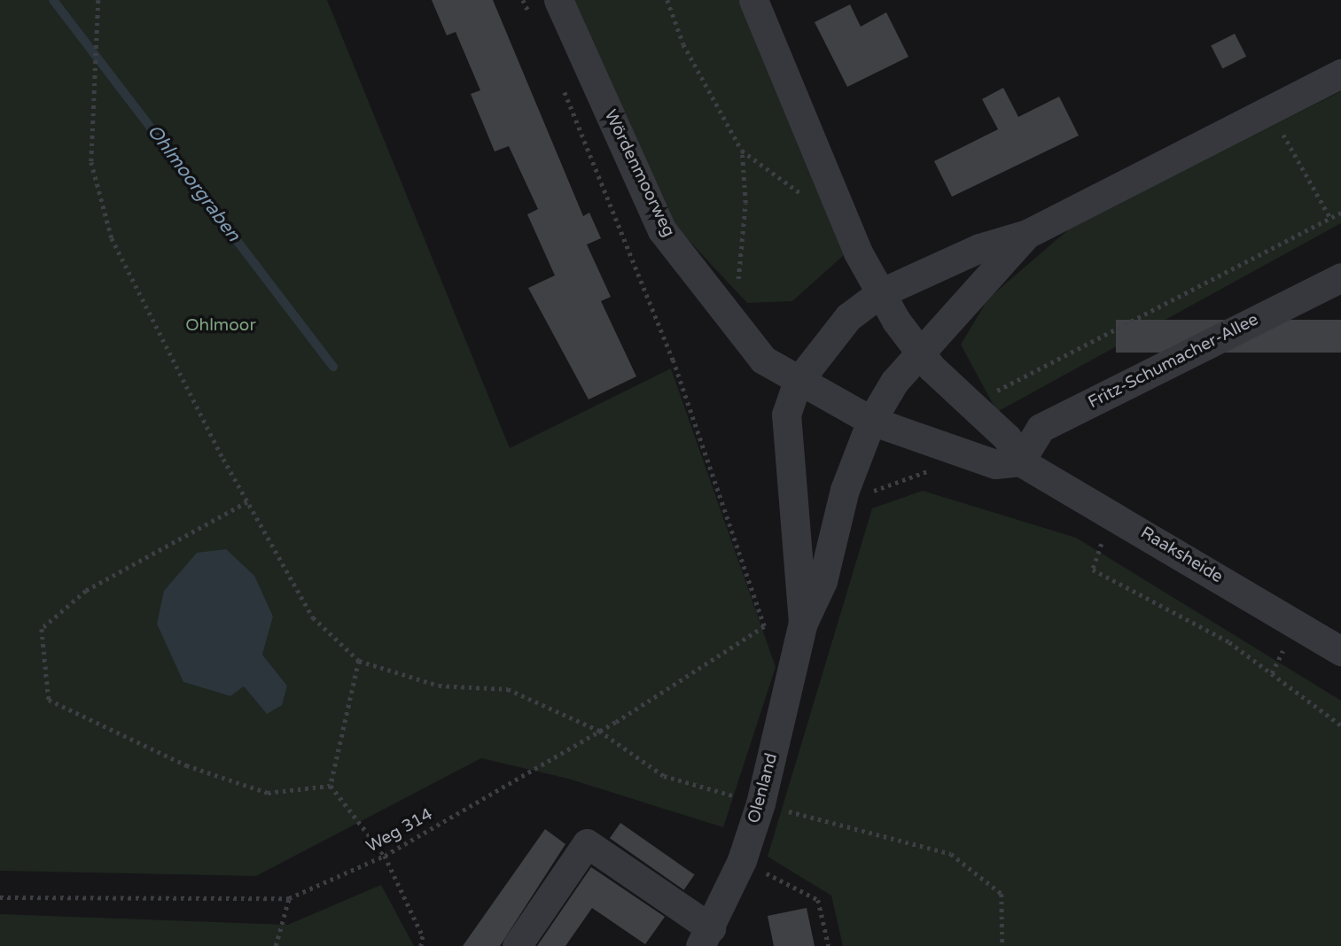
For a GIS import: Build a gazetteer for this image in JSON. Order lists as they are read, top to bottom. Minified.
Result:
{"streets":{"street":["Wördenmoorweg","Fritz-Schumacher-Allee","Raaksheide","Olenland"],"path":["Weg 314"]},"crossings":[["Wördenmoorweg","Olenland"],["Fritz-Schumacher-Allee","Raaksheide"],["Raaksheide","Olenland"]],"water":["Ohlmoorgraben"],"parks":["Ohlmoor"]}
